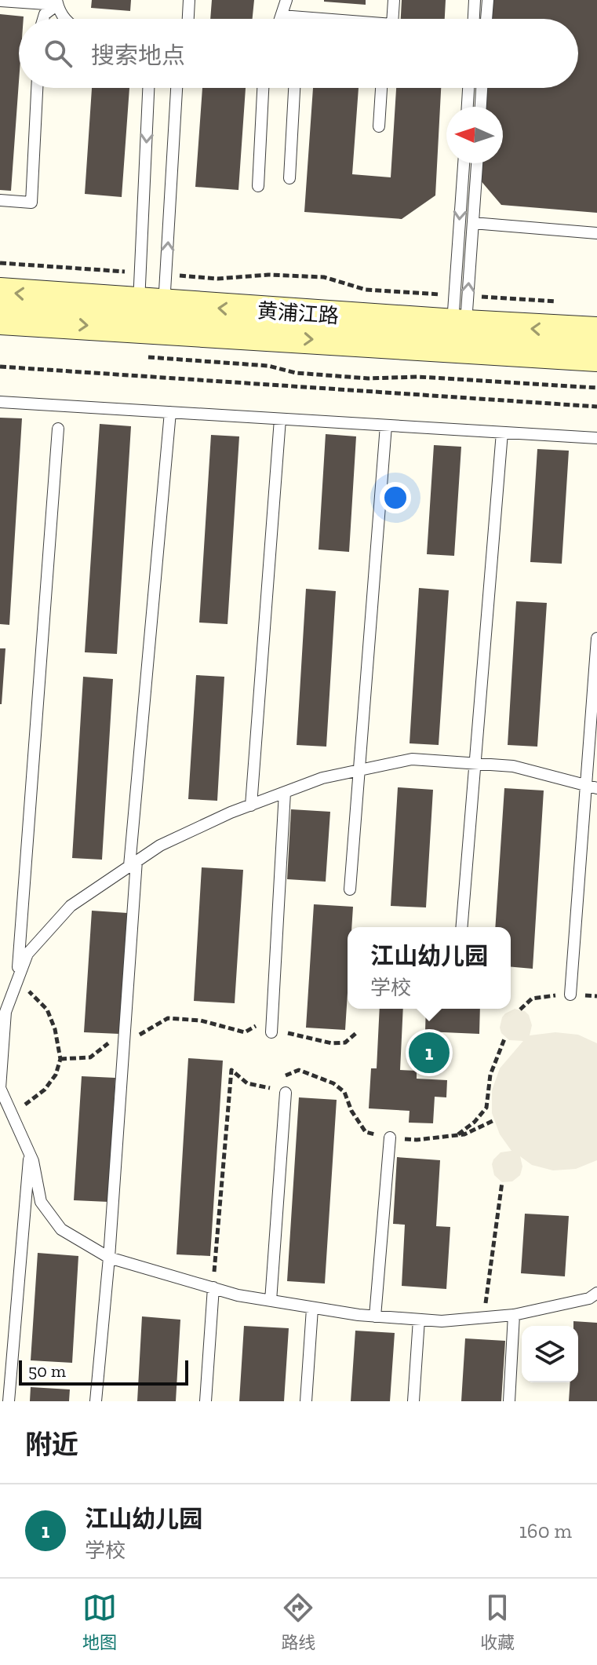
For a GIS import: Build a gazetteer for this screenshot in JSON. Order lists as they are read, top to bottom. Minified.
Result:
{"streets":{"street":["黄浦江路"]},"scale_bar":"50 m","north":"left","page":{"search":"搜索地点","popup":["江山幼儿园","学校"],"pins":"1","scale":"50 m","heading":"附近","list":[{"mark":"1","name":"江山幼儿园","note":"学校","value":"160 m"}],"nav":["地图","路线","收藏"]}}
